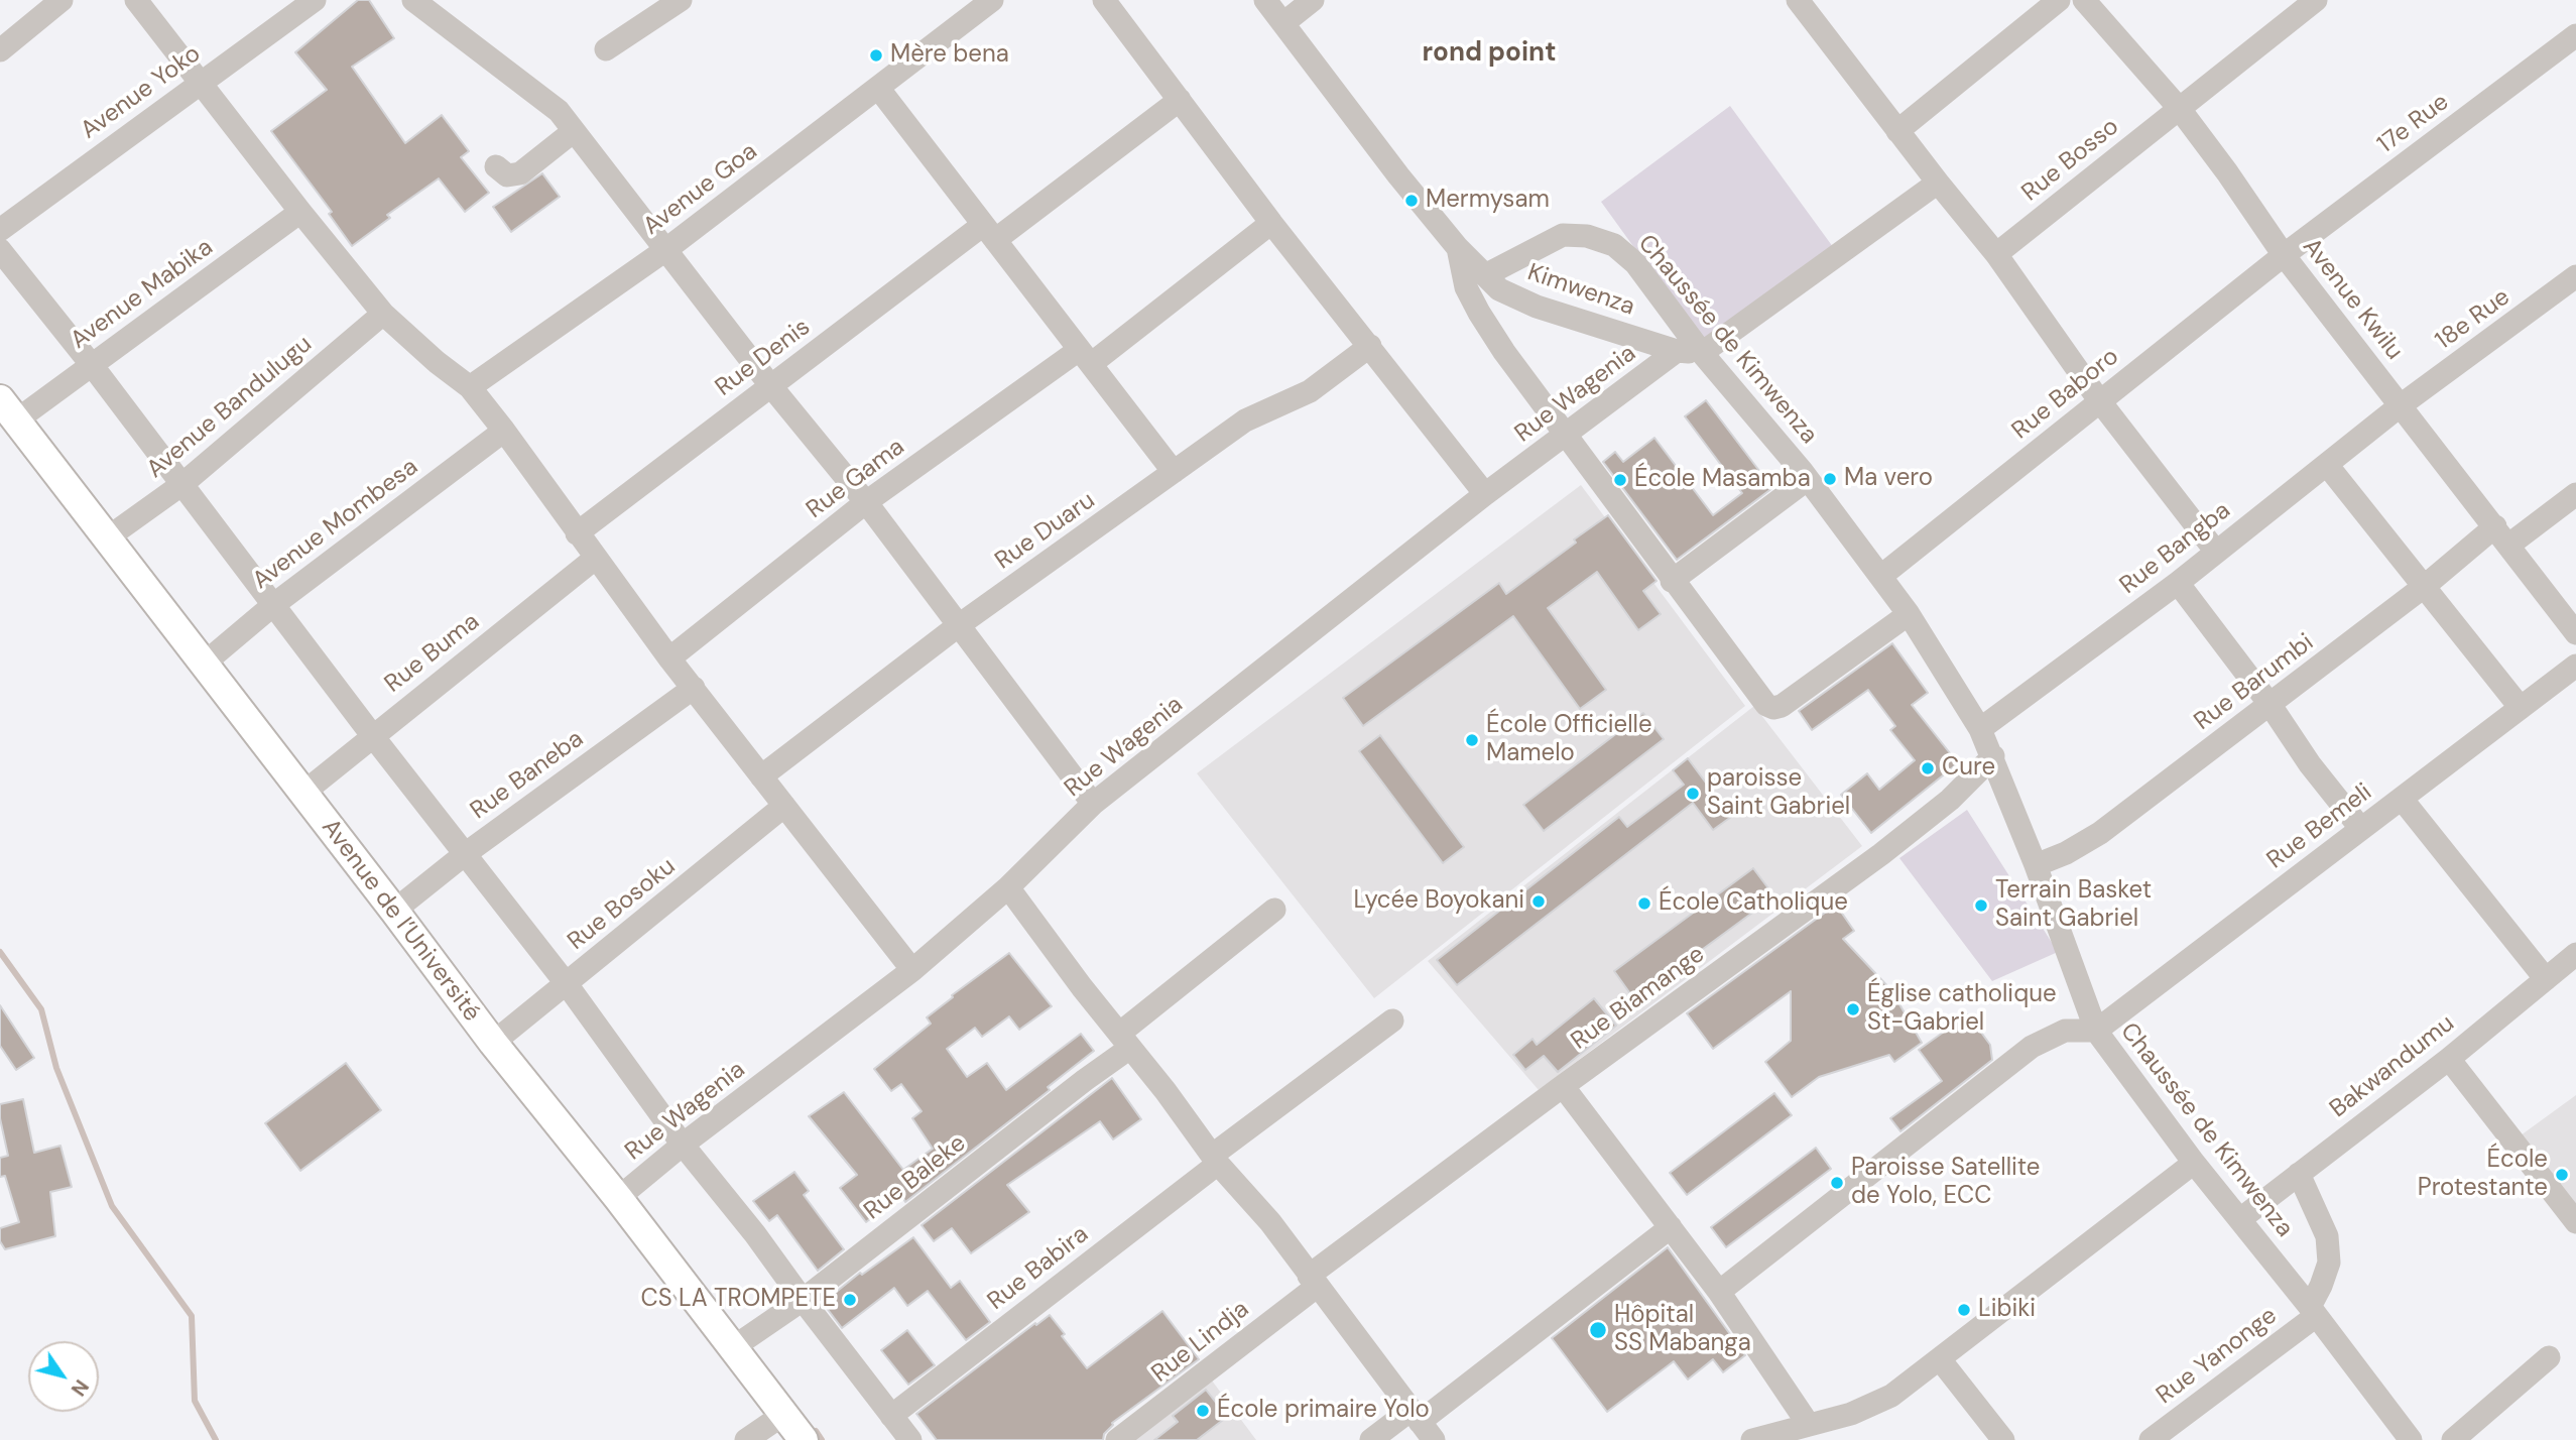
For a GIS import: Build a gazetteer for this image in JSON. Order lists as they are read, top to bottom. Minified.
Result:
{"streets":{"main road":["Avenue de l’Université"],"street":["Avenue Yoko","17e Rue","Rue Bosso","Avenue Goa","Kimwenza","Avenue Mabika","Avenue Kwilu","18e Rue","Chaussée de Kimwenza","Rue Denis","Rue Wagenia","Rue Baboro","Avenue Bandulugu","Rue Gama","Avenue Mombesa","Rue Duaru","Rue Bangba","Rue Buma","Rue Barumbi","Rue Baneba","Rue Bemeli","Rue Bosoku","Rue Biamange","Bakwandumu","Rue Baleke","Rue Babira","Rue Lindja","Rue Yanonge"]},"crossings":[["17e Rue","Avenue Kwilu"],["17e Rue","Rue Baboro"],["Rue Bosso","Avenue Kwilu"],["Kimwenza","Chaussée de Kimwenza"],["Kimwenza","Rue Wagenia"],["Avenue Mabika","Avenue de l’Université"],["Avenue Kwilu","18e Rue"],["Avenue Kwilu","Rue Baboro"],["Avenue Kwilu","Rue Bangba"],["Avenue Kwilu","Rue Barumbi"],["18e Rue","Rue Bangba"],["Chaussée de Kimwenza","Rue Baboro"],["Chaussée de Kimwenza","Rue Bangba"],["Chaussée de Kimwenza","Rue Barumbi"],["Chaussée de Kimwenza","Rue Bemeli"],["Chaussée de Kimwenza","Rue Biamange"],["Chaussée de Kimwenza","Bakwandumu"],["Chaussée de Kimwenza","Rue Yanonge"],["Rue Wagenia","Avenue de l’Université"],["Avenue Bandulugu","Avenue de l’Université"],["Avenue Mombesa","Avenue de l’Université"],["Rue Buma","Avenue de l’Université"],["Rue Baneba","Avenue de l’Université"],["Rue Bosoku","Avenue de l’Université"],["Avenue de l’Université","Rue Baleke"],["Rue Biamange","Rue Lindja"]],"districts":["rond point"],"places":["Mère bena","Mermysam","Ma vero","École Masamba","École Officielle Mamelo","Cure","paroisse Saint Gabriel","Lycée Boyokani","École Catholique","Terrain Basket Saint Gabriel","Église catholique St-Gabriel","École Protestante","Paroisse Satellite de Yolo, ECC","CS LA TROMPETE","Libiki","Hôpital SS Mabanga","École primaire Yolo"],"north":"bottom right"}
